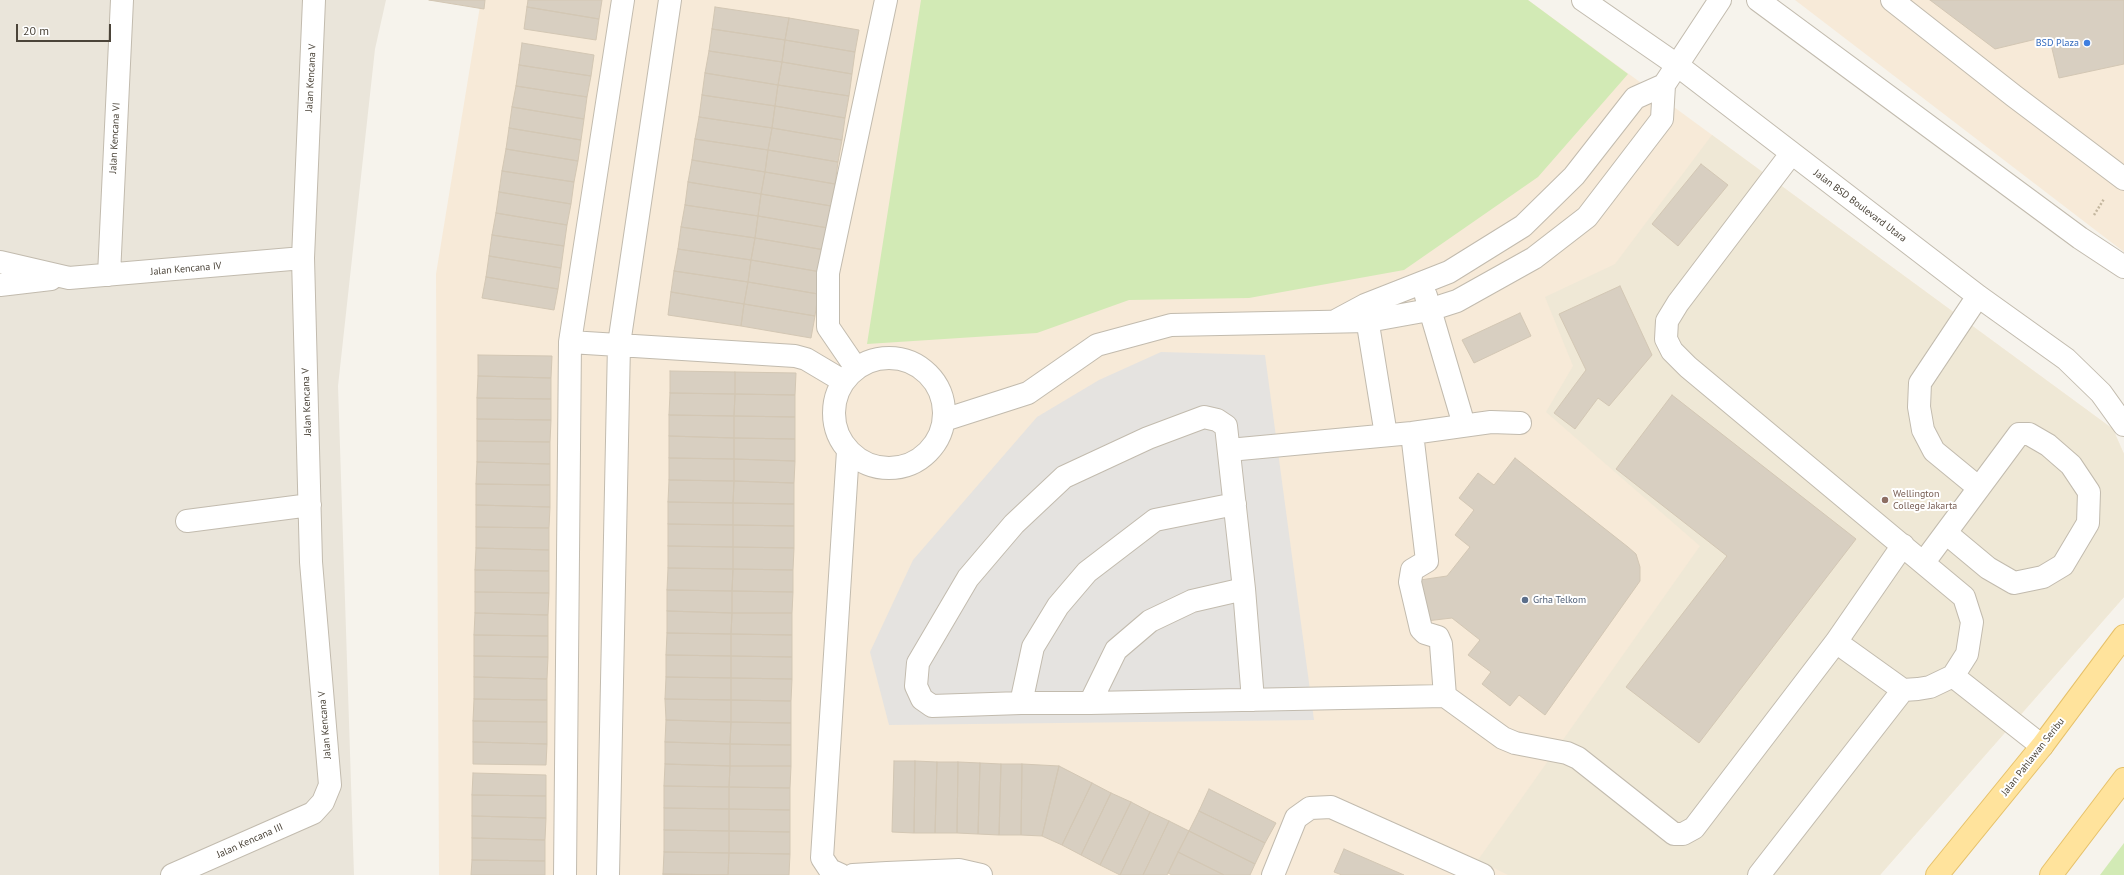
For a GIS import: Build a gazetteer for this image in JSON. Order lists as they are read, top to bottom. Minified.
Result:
{"streets":{"main road":["Jalan Pahlawan Seribu"],"street":["Jalan Kencana V","Jalan Kencana VI","Jalan BSD Boulevard Utara","Jalan Kencana IV","Jalan Kencana III"]},"crossings":[["Jalan Kencana V","Jalan Kencana IV"],["Jalan Kencana V","Jalan Kencana III"],["Jalan Kencana VI","Jalan Kencana IV"]],"places":["BSD Plaza","Wellington College Jakarta","Grha Telkom"],"scale_bar":"20 m"}
